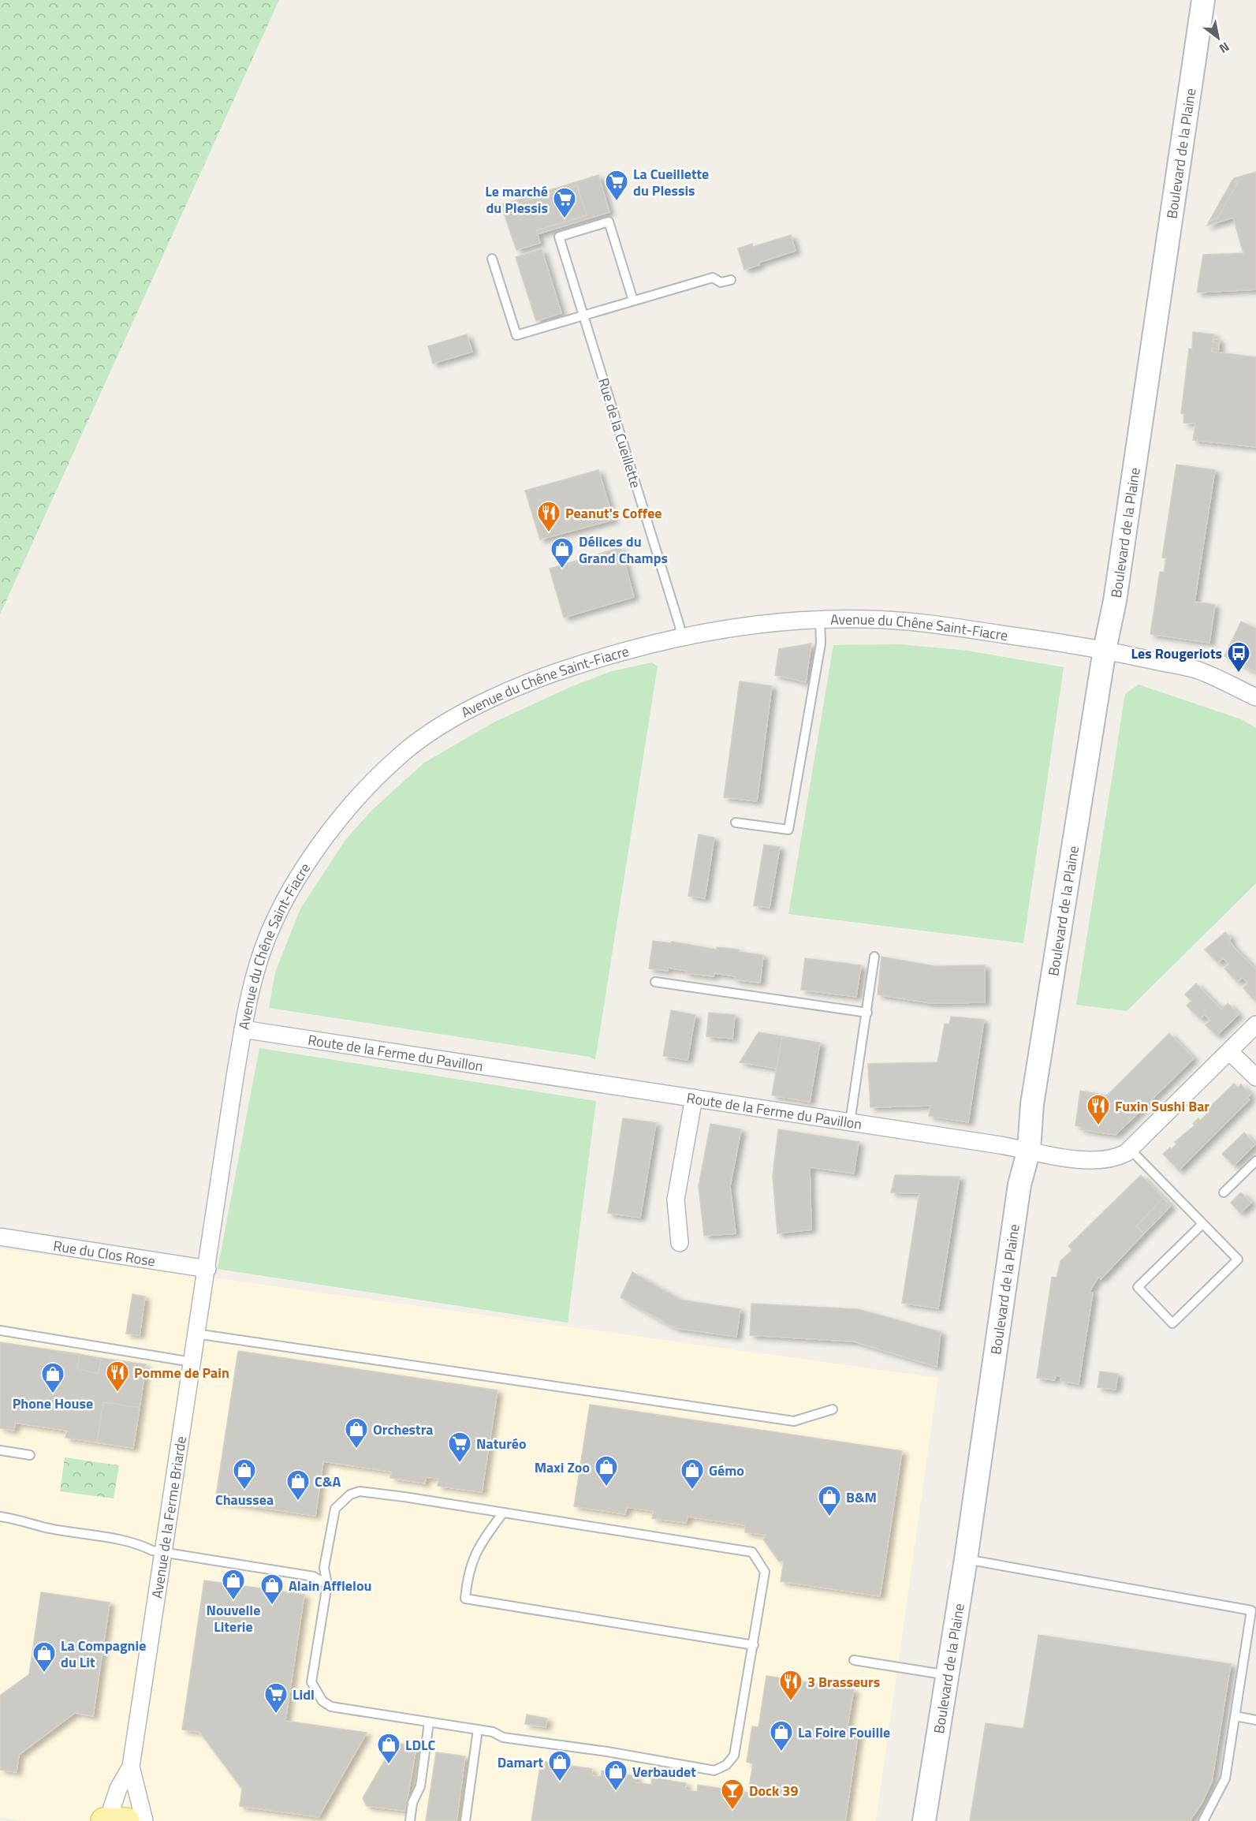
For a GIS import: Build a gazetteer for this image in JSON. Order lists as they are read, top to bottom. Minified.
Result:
{"streets":{"main road":["Boulevard de la Plaine"],"street":["Avenue du Chêne Saint-Fiacre","Route de la Ferme du Pavillon","Rue du Clos Rose","Avenue de la Ferme Briarde"],"lane":["Rue de la Cueillette"]},"crossings":[["Boulevard de la Plaine","Avenue du Chêne Saint-Fiacre"],["Boulevard de la Plaine","Route de la Ferme du Pavillon"],["Rue de la Cueillette","Avenue du Chêne Saint-Fiacre"],["Avenue du Chêne Saint-Fiacre","Route de la Ferme du Pavillon"],["Avenue du Chêne Saint-Fiacre","Rue du Clos Rose"],["Avenue du Chêne Saint-Fiacre","Avenue de la Ferme Briarde"],["Rue du Clos Rose","Avenue de la Ferme Briarde"]],"places":{"supermarket":["La Cueillette du Plessis","Le marché du Plessis","Naturéo","Lidl"],"restaurant":["Peanut's Coffee","Fuxin Sushi Bar","Pomme de Pain","3 Brasseurs"],"shop":["Délices du Grand Champs","Phone House","Orchestra","Maxi Zoo","Chaussea","Gémo","C&A","B&M","Nouvelle Literie","Alain Afflelou","La Compagnie du Lit","La Foire Fouille","LDLC","Damart","Verbaudet"],"bus stop":["Les Rougeriots"],"bar":["Dock 39"]},"north":"bottom right"}
